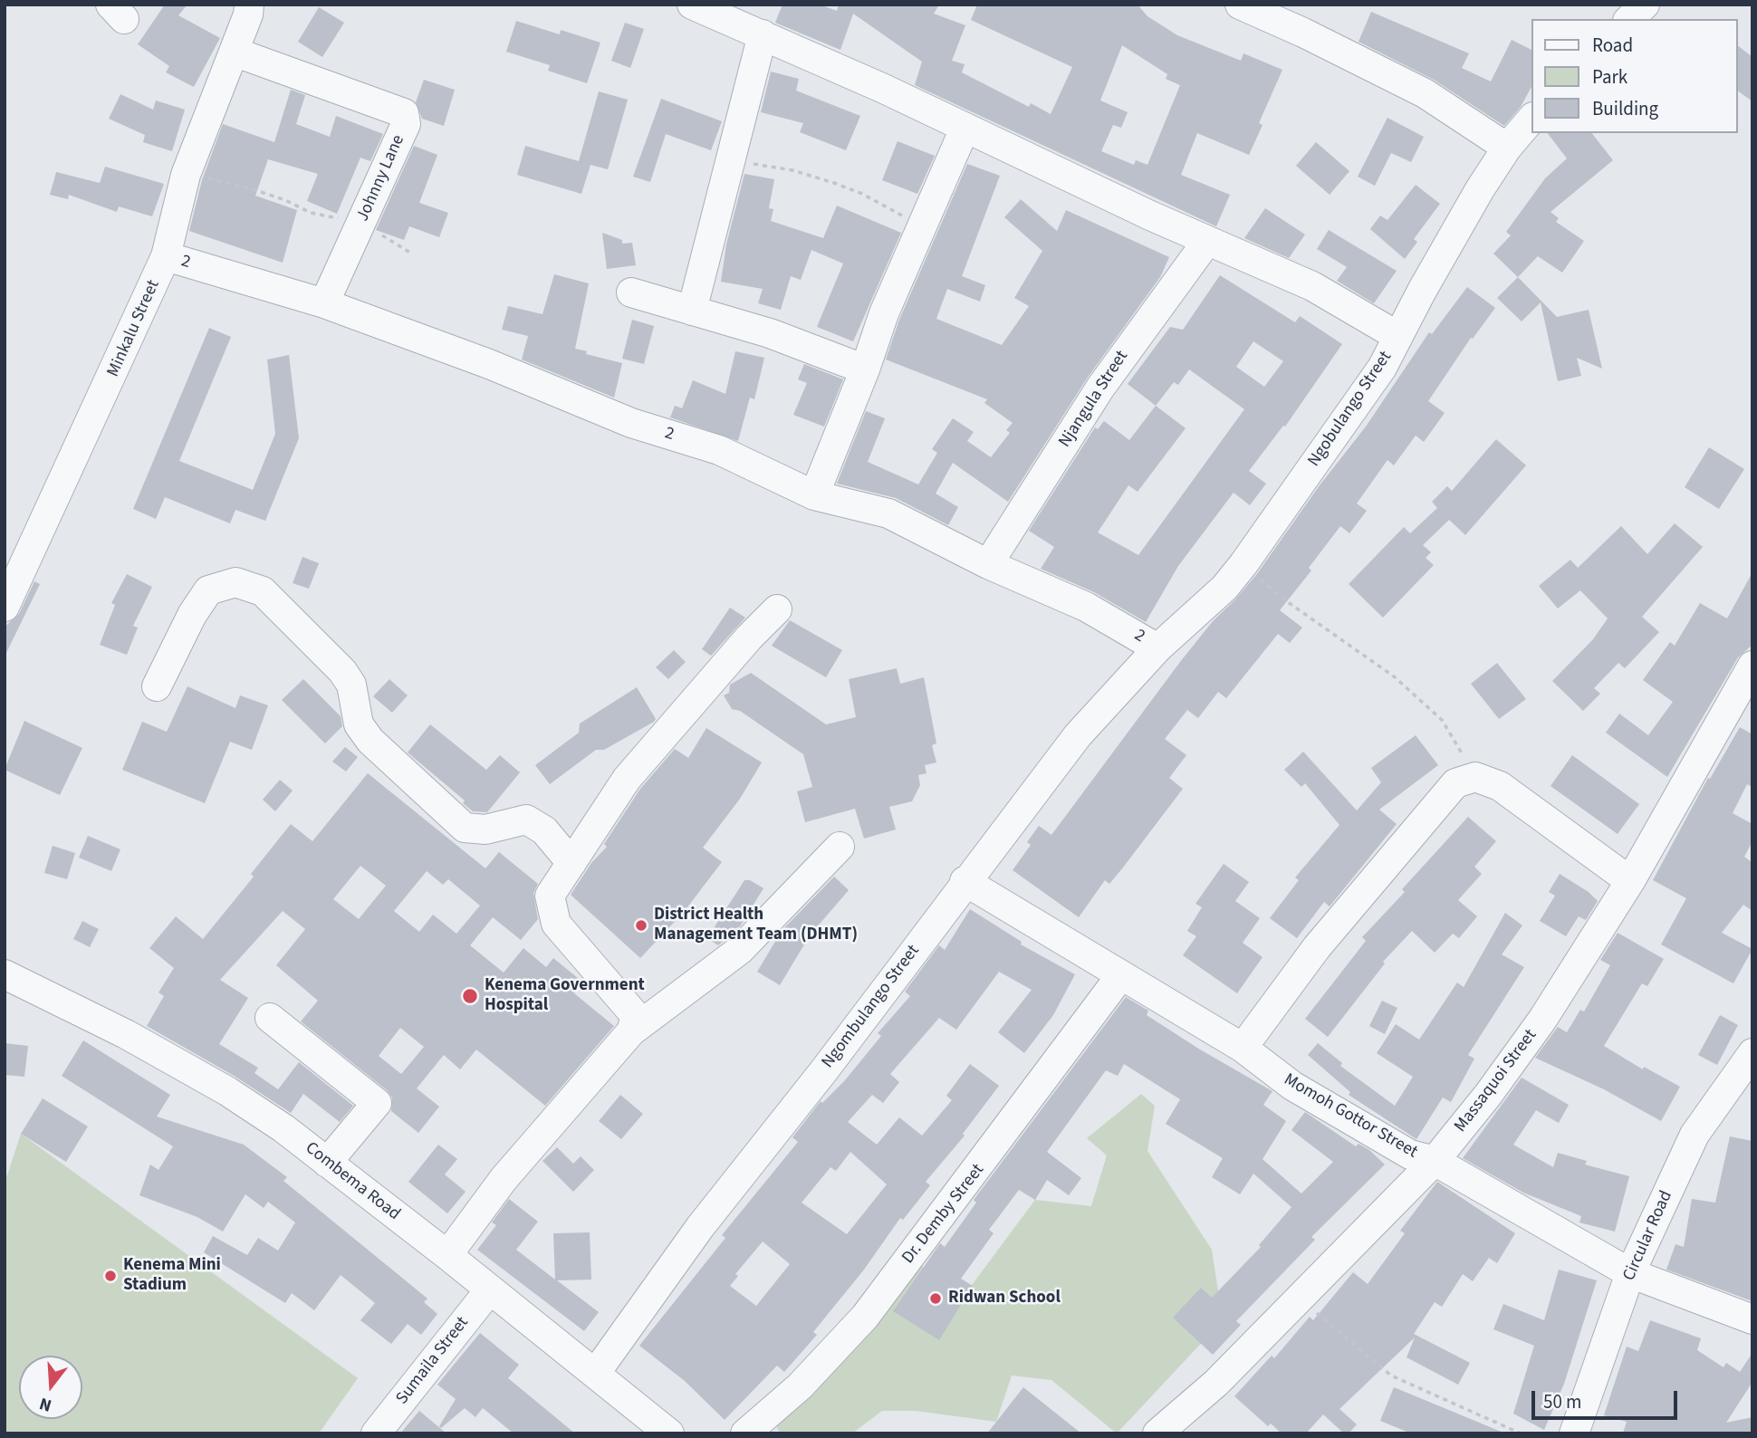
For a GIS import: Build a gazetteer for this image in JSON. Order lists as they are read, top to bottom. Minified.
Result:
{"streets":{"street":["Johnny Lane","2","Minkalu Street","Njangula Street","Ngobulango Street","Ngombulango Street","Massaquoi Street","Momoh Gottor Street","Combema Road","Dr. Demby Street","Circular Road","Sumaila Street"]},"crossings":[["Johnny Lane","2"],["Johnny Lane","Minkalu Street"],["2","Minkalu Street"],["2","Njangula Street"],["2","Ngobulango Street"],["2","Ngombulango Street"],["Ngobulango Street","Ngombulango Street"],["Ngombulango Street","Momoh Gottor Street"],["Ngombulango Street","Combema Road"],["Massaquoi Street","Momoh Gottor Street"],["Momoh Gottor Street","Dr. Demby Street"],["Momoh Gottor Street","Circular Road"],["Combema Road","Sumaila Street"]],"places":["District Health Management Team (DHMT)","Kenema Government Hospital","Kenema Mini Stadium","Ridwan School"],"legend":["Road","Park","Building"],"scale_bar":"50 m","north":"bottom"}
